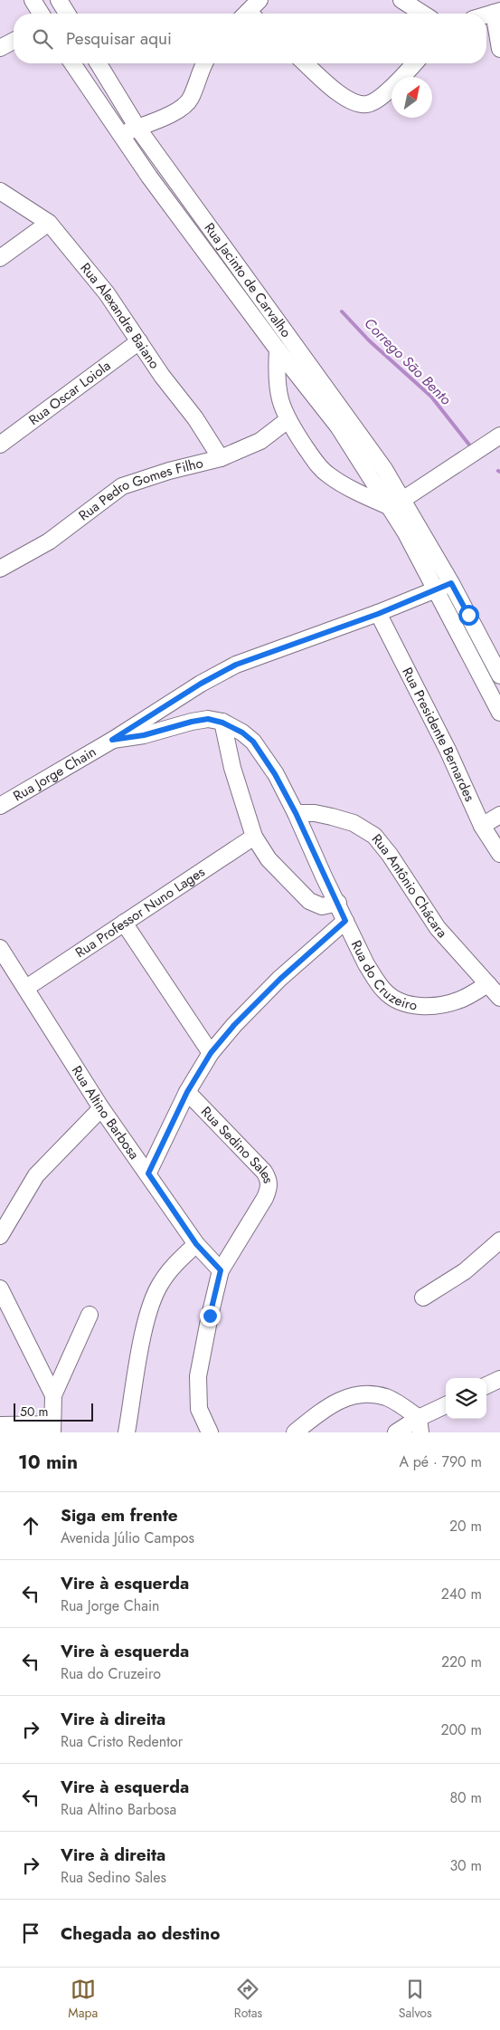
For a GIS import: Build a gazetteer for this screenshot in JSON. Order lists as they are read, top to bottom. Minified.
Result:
{"streets":{"street":["Rua Jacinto de Carvalho","Rua Alexandre Baiano","Rua Oscar Loiola","Rua Pedro Gomes Filho","Rua Presidente Bernardes","Rua Jorge Chain","Rua Antônio Chácara","Rua Professor Nuno Lages","Rua do Cruzeiro","Rua Altino Barbosa","Rua Sedino Sales"]},"crossings":[["Rua Alexandre Baiano","Rua Oscar Loiola"],["Rua Alexandre Baiano","Rua Pedro Gomes Filho"],["Rua Presidente Bernardes","Rua Jorge Chain"],["Rua Jorge Chain","Rua do Cruzeiro"],["Rua Antônio Chácara","Rua do Cruzeiro"],["Rua Professor Nuno Lages","Rua Altino Barbosa"],["Rua Altino Barbosa","Rua Sedino Sales"]],"water":["Corrego São Bento"],"scale_bar":"50 m","north":"top right","page":{"search":"Pesquisar aqui","scale":"50 m","heading":["10 min","A pé · 790 m"],"list":[["Siga em frente","Avenida Júlio Campos","20 m"],["Vire à esquerda","Rua Jorge Chain","240 m"],["Vire à esquerda","Rua do Cruzeiro","220 m"],["Vire à direita","Rua Cristo Redentor","200 m"],["Vire à esquerda","Rua Altino Barbosa","80 m"],["Vire à direita","Rua Sedino Sales","30 m"],"Chegada ao destino"],"nav":["Mapa","Rotas","Salvos"]}}
